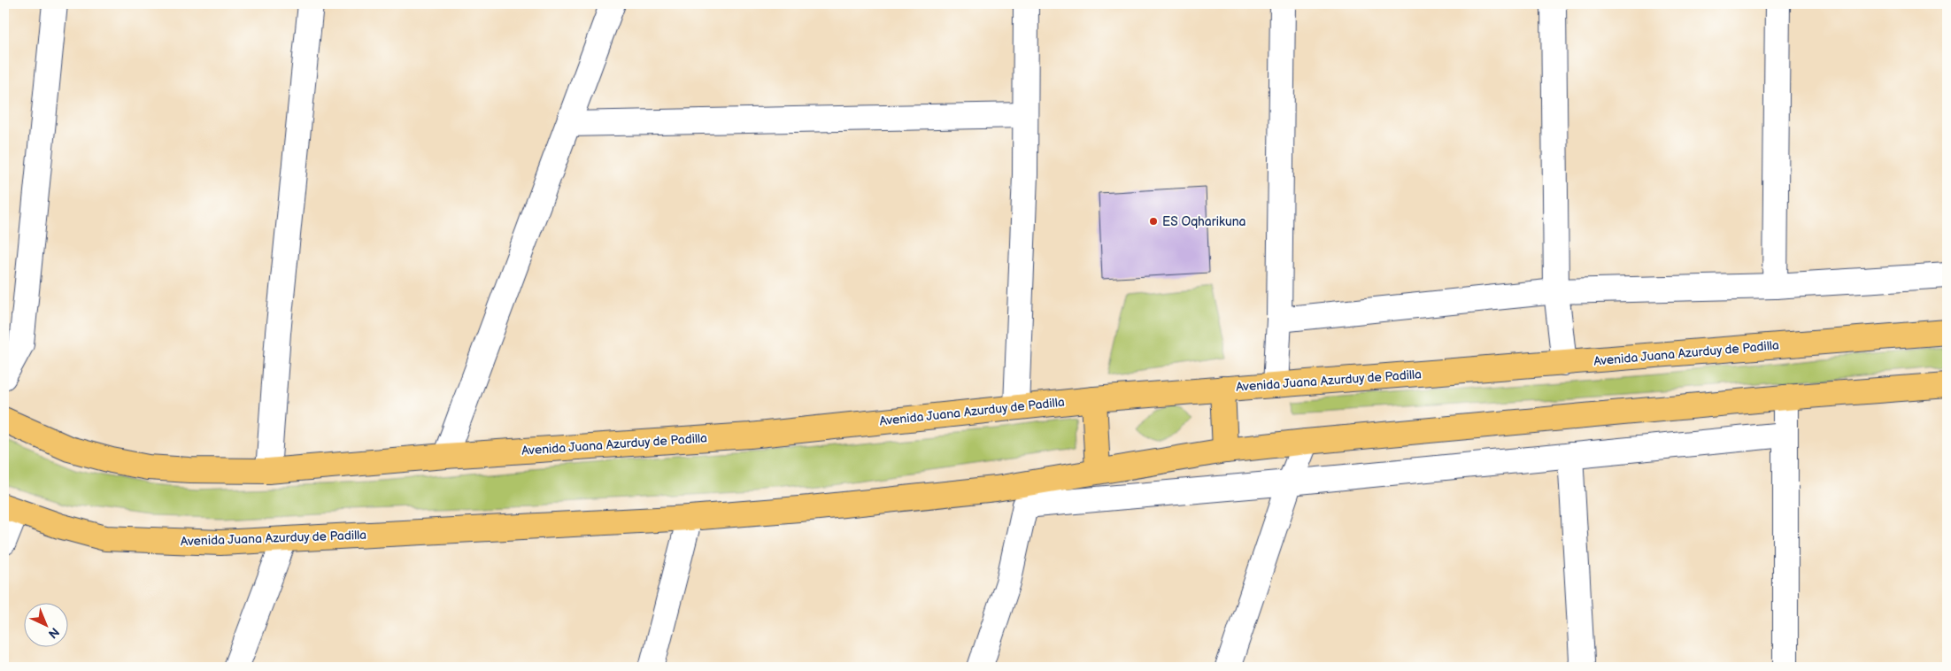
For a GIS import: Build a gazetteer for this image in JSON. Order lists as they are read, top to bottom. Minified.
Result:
{"streets":{"highway":["Avenida Juana Azurduy de Padilla"]},"places":["ES Oqharikuna"],"north":"bottom right"}
